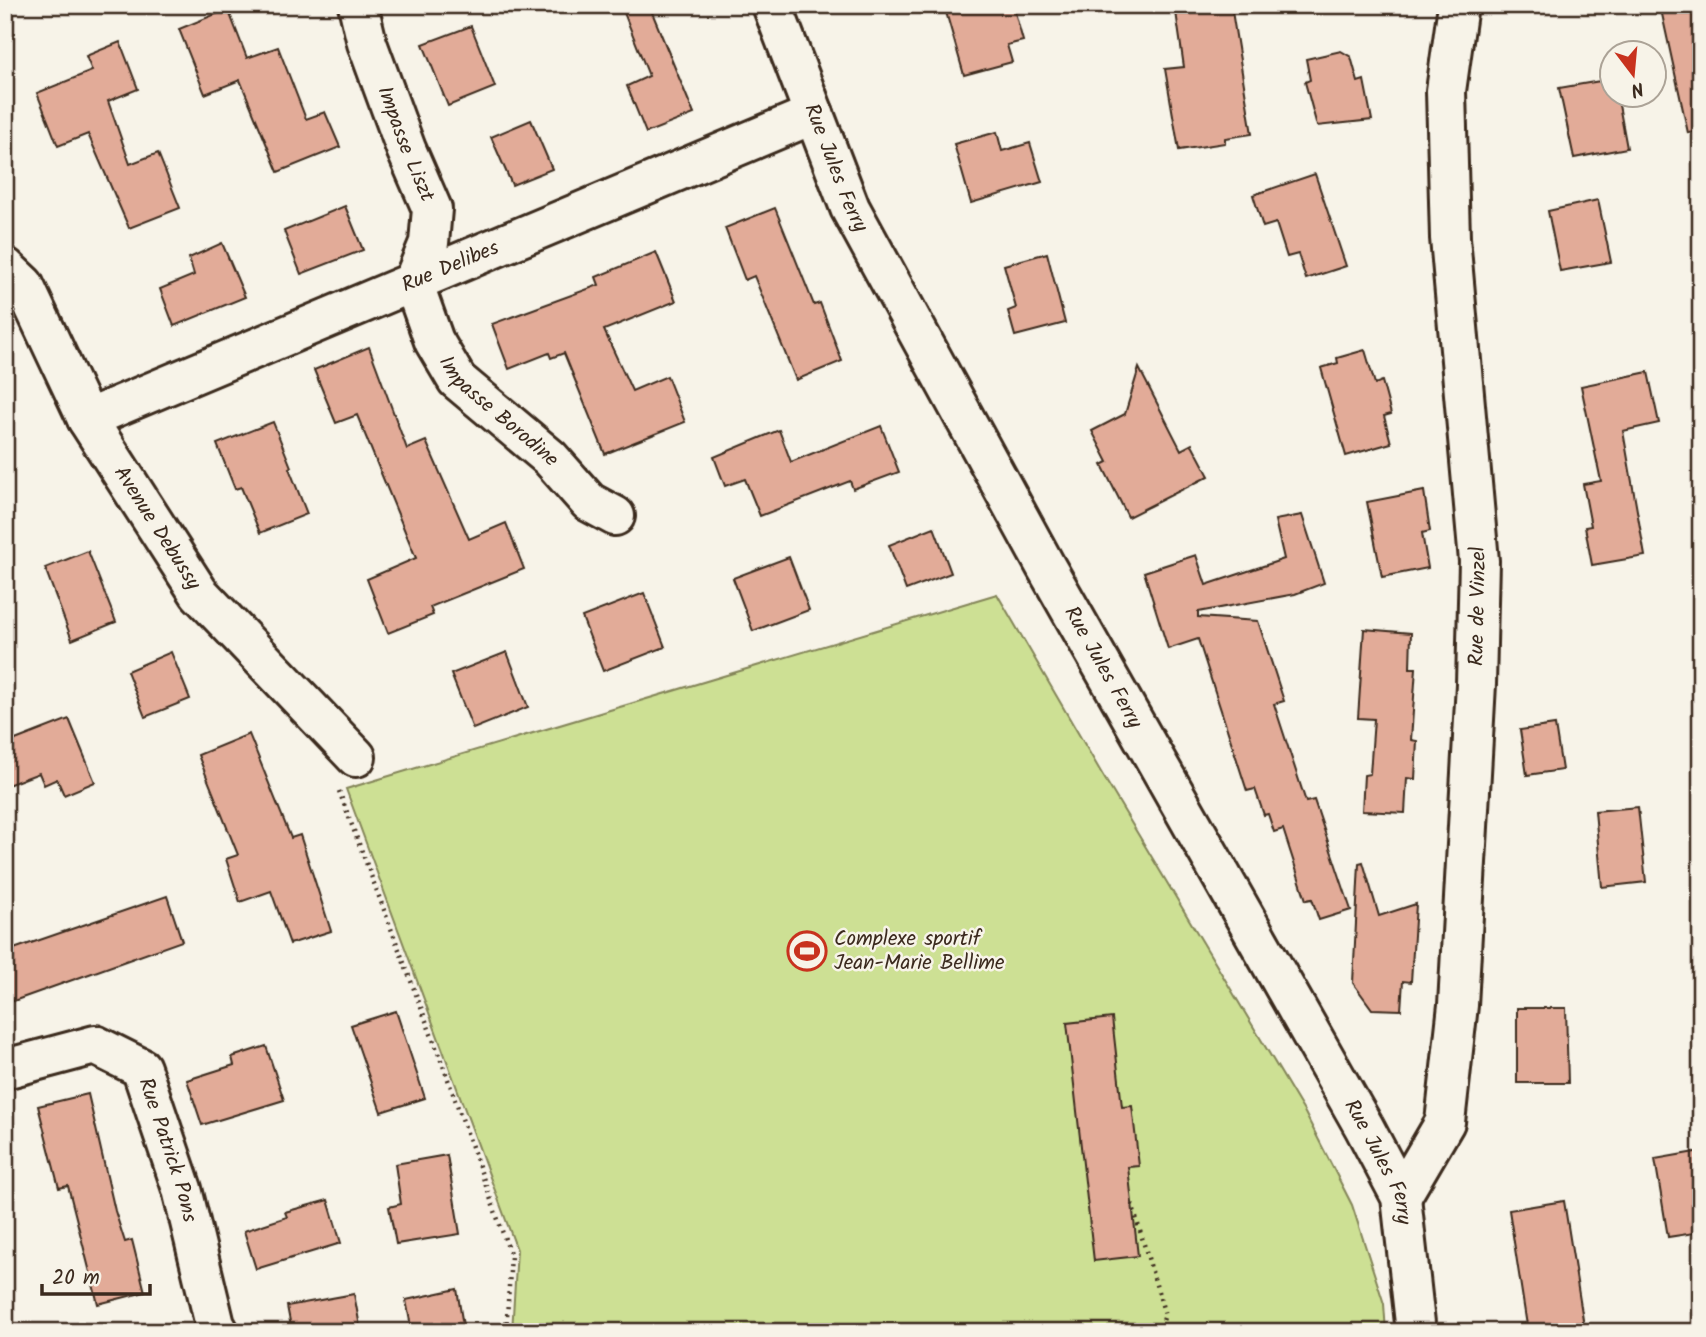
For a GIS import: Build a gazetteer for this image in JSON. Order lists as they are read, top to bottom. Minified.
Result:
{"streets":{"street":["Impasse Liszt","Rue Jules Ferry","Rue Delibes","Impasse Borodine","Avenue Debussy","Rue de Vinzel","Rue Patrick Pons"]},"crossings":[["Impasse Liszt","Rue Delibes"],["Impasse Liszt","Impasse Borodine"],["Rue Jules Ferry","Rue Delibes"],["Rue Jules Ferry","Rue de Vinzel"],["Rue Delibes","Impasse Borodine"],["Rue Delibes","Avenue Debussy"]],"places":{"sports":["Complexe sportif Jean-Marie Bellime"]},"scale_bar":"20 m","north":"bottom"}
